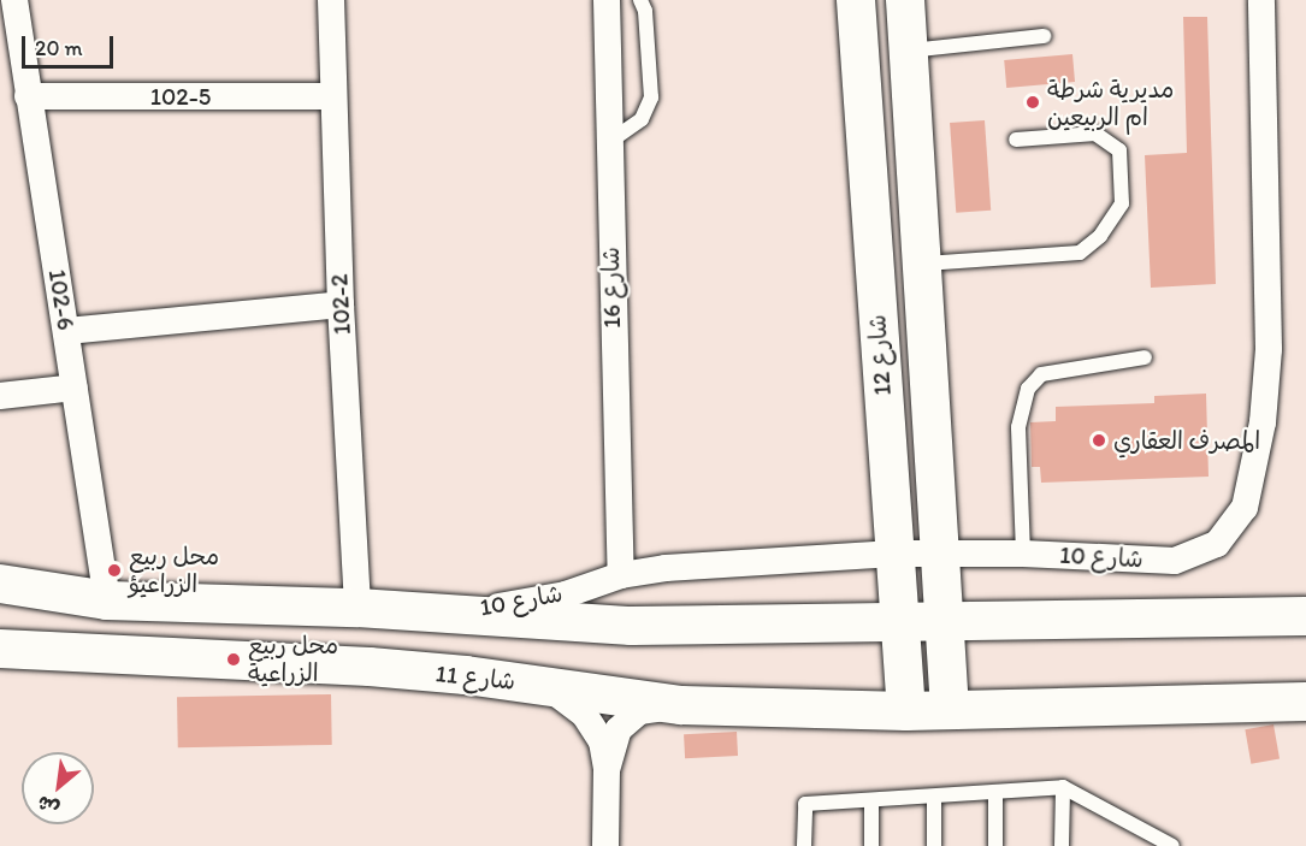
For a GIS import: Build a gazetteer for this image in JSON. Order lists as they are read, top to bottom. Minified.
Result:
{"streets":{"main road":["شارع 12","شارع 11"],"street":["102-5","شارع 16","102-6","102-2","شارع 10"]},"crossings":[["102-5","102-6"],["102-5","102-2"],["شارع 16","شارع 10"],["شارع 12","شارع 10"],["شارع 12","شارع 11"]],"places":["مديرية شرطة ام الربيعين","المصرف العقاري","محل ربيع الزراعيؤ","محل ربيع الزراعية"],"scale_bar":"20 m","north":"bottom left"}
